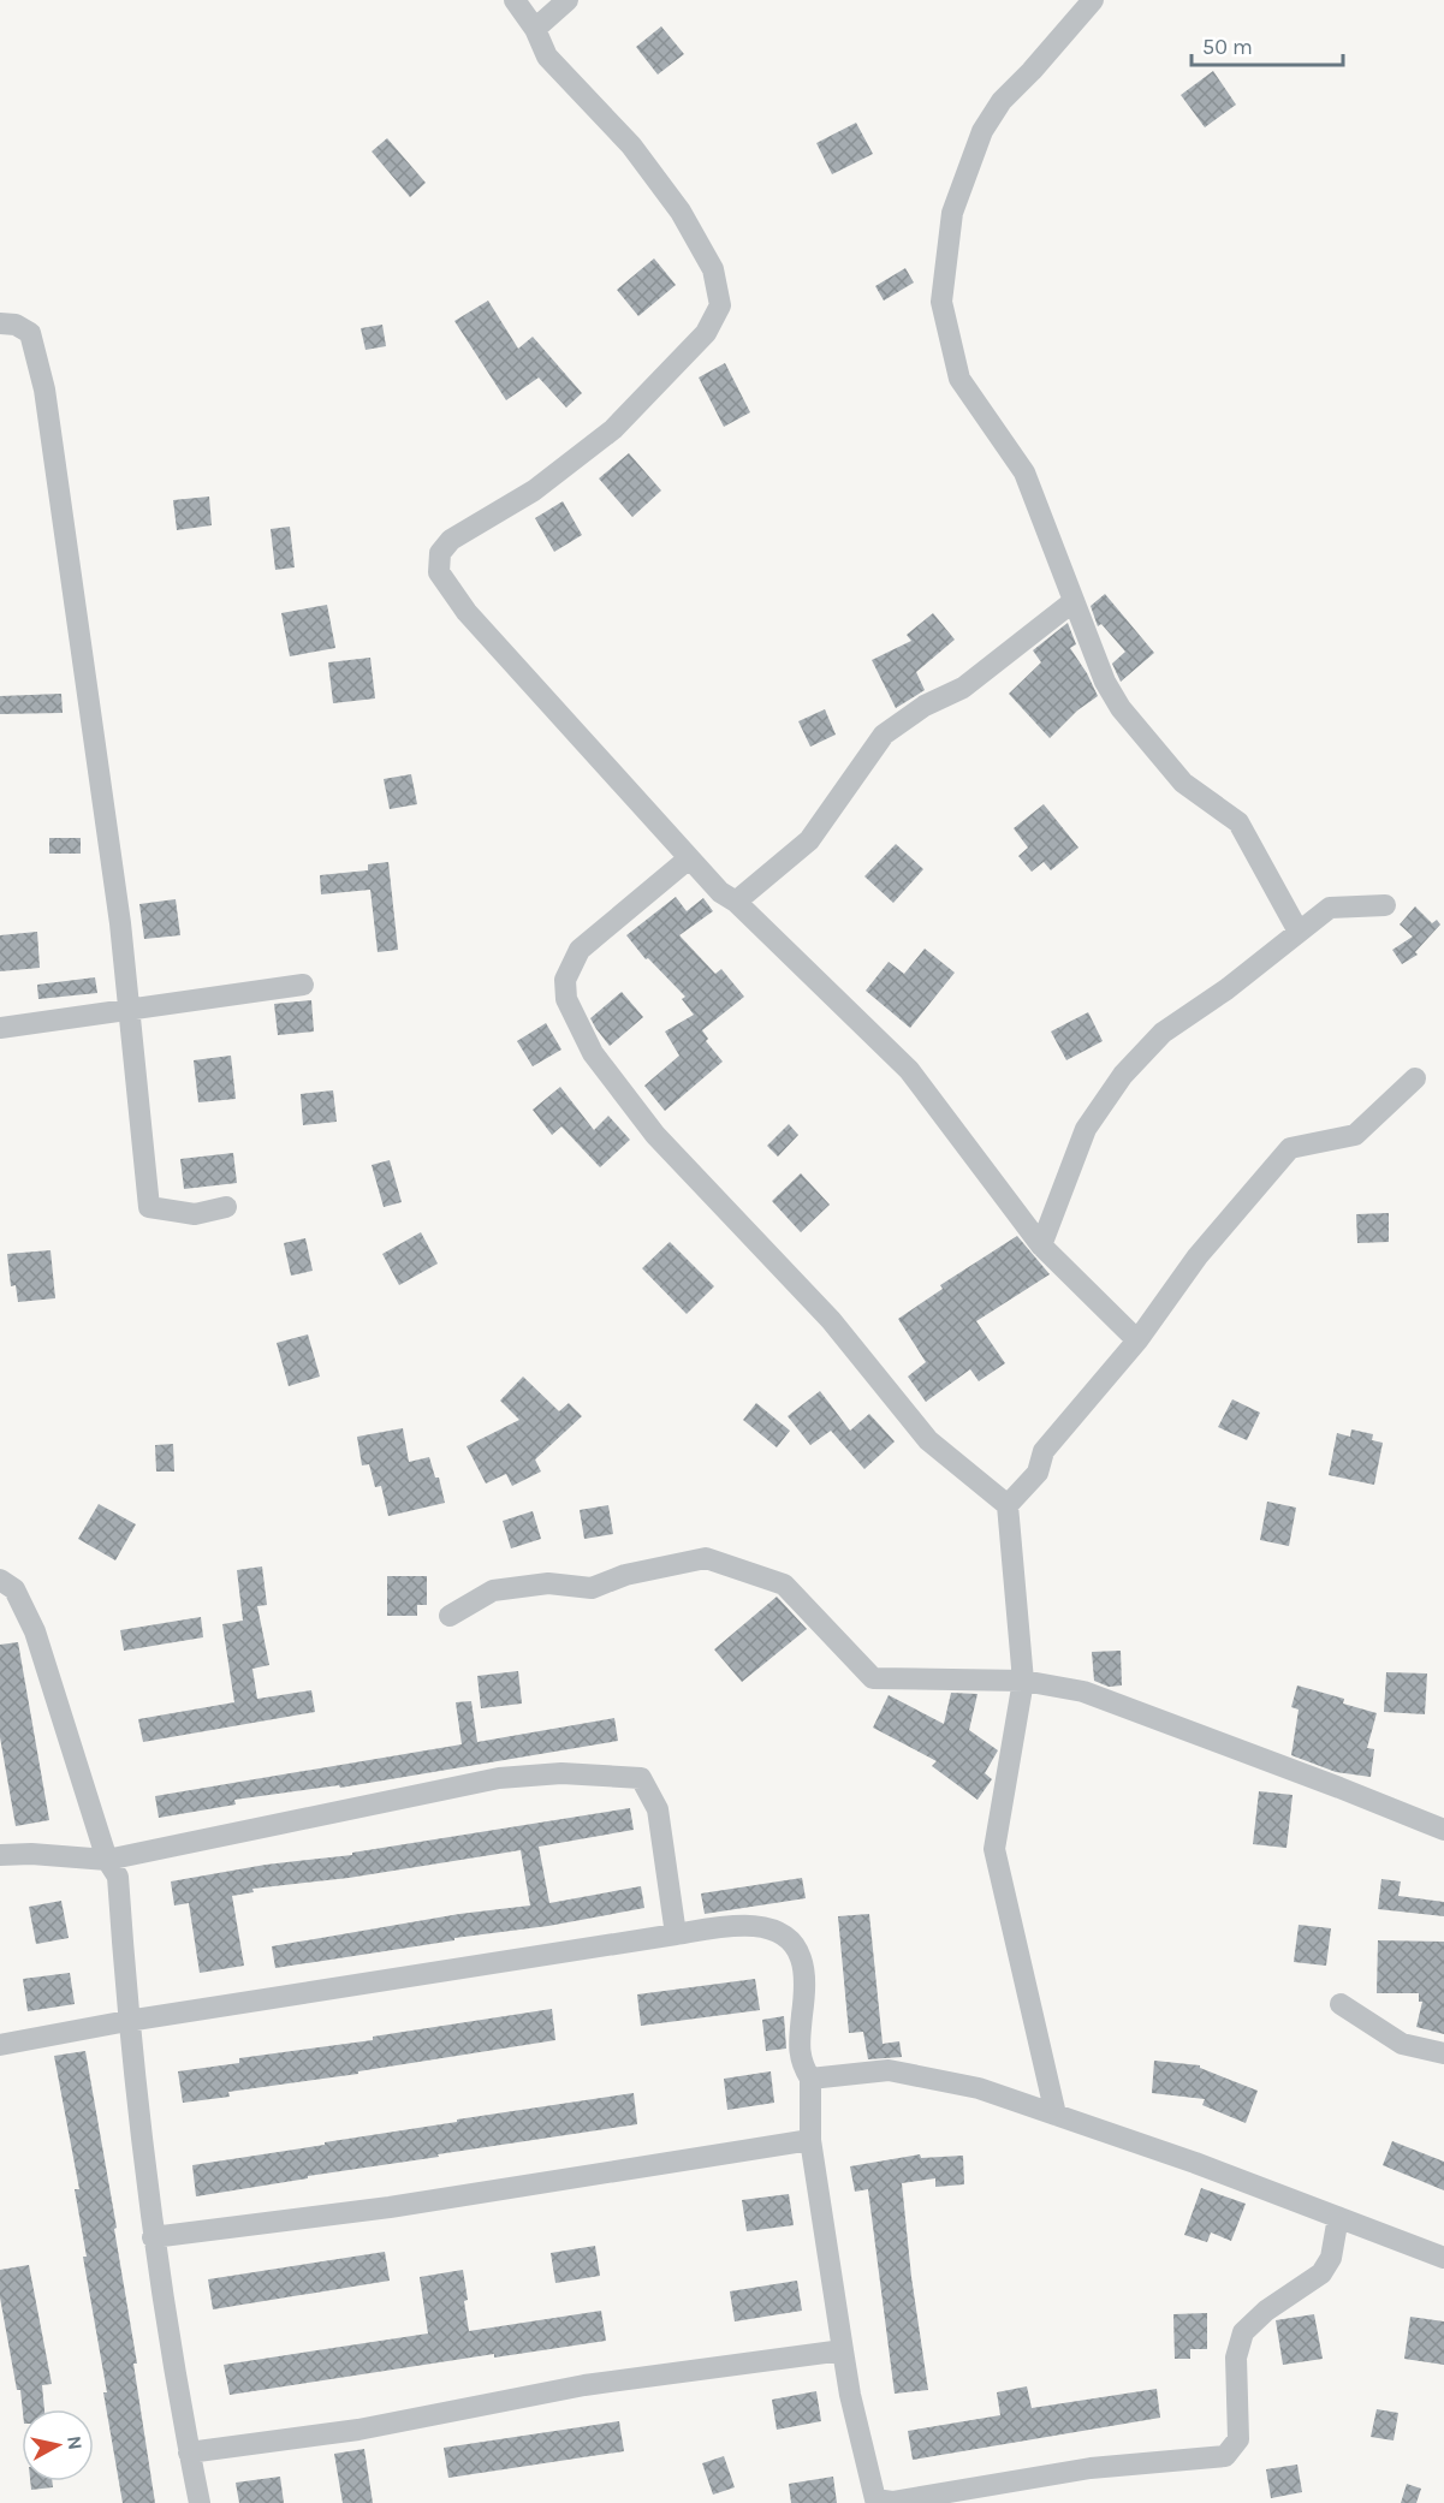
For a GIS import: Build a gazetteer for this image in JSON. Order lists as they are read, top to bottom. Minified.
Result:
{"scale_bar":"50 m","north":"right"}
